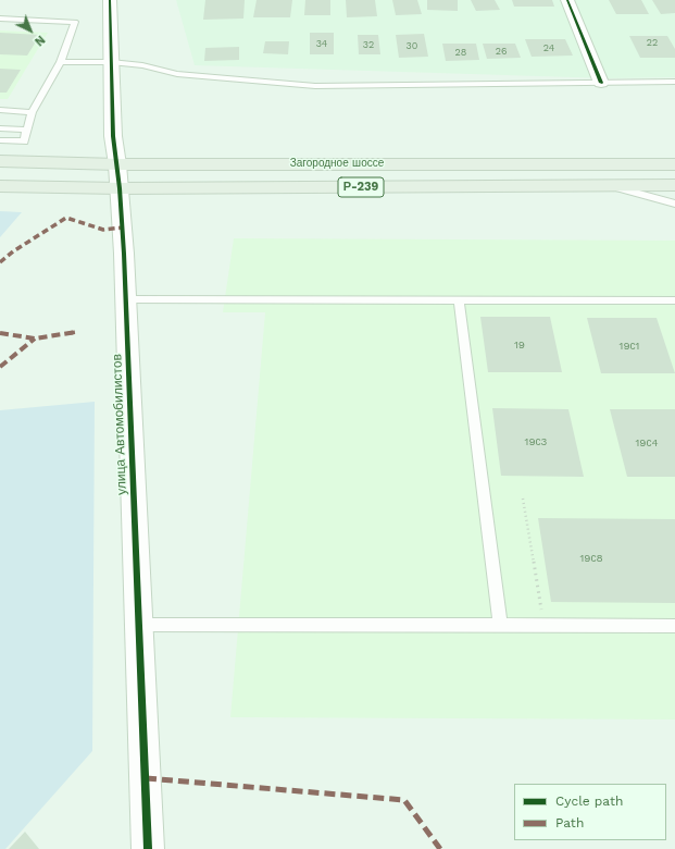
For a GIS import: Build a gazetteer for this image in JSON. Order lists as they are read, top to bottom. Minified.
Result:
{"streets":{"highway":["Загородное шоссе","Р-239"],"street":["улица Автомобилистов"]},"crossings":[["Загородное шоссе","улица Автомобилистов"]],"house_numbers":["22","34","32","30","24","26","28","19","19с1","19с3","19с4","19с8"],"legend":["Cycle path","Path"],"north":"bottom right"}
